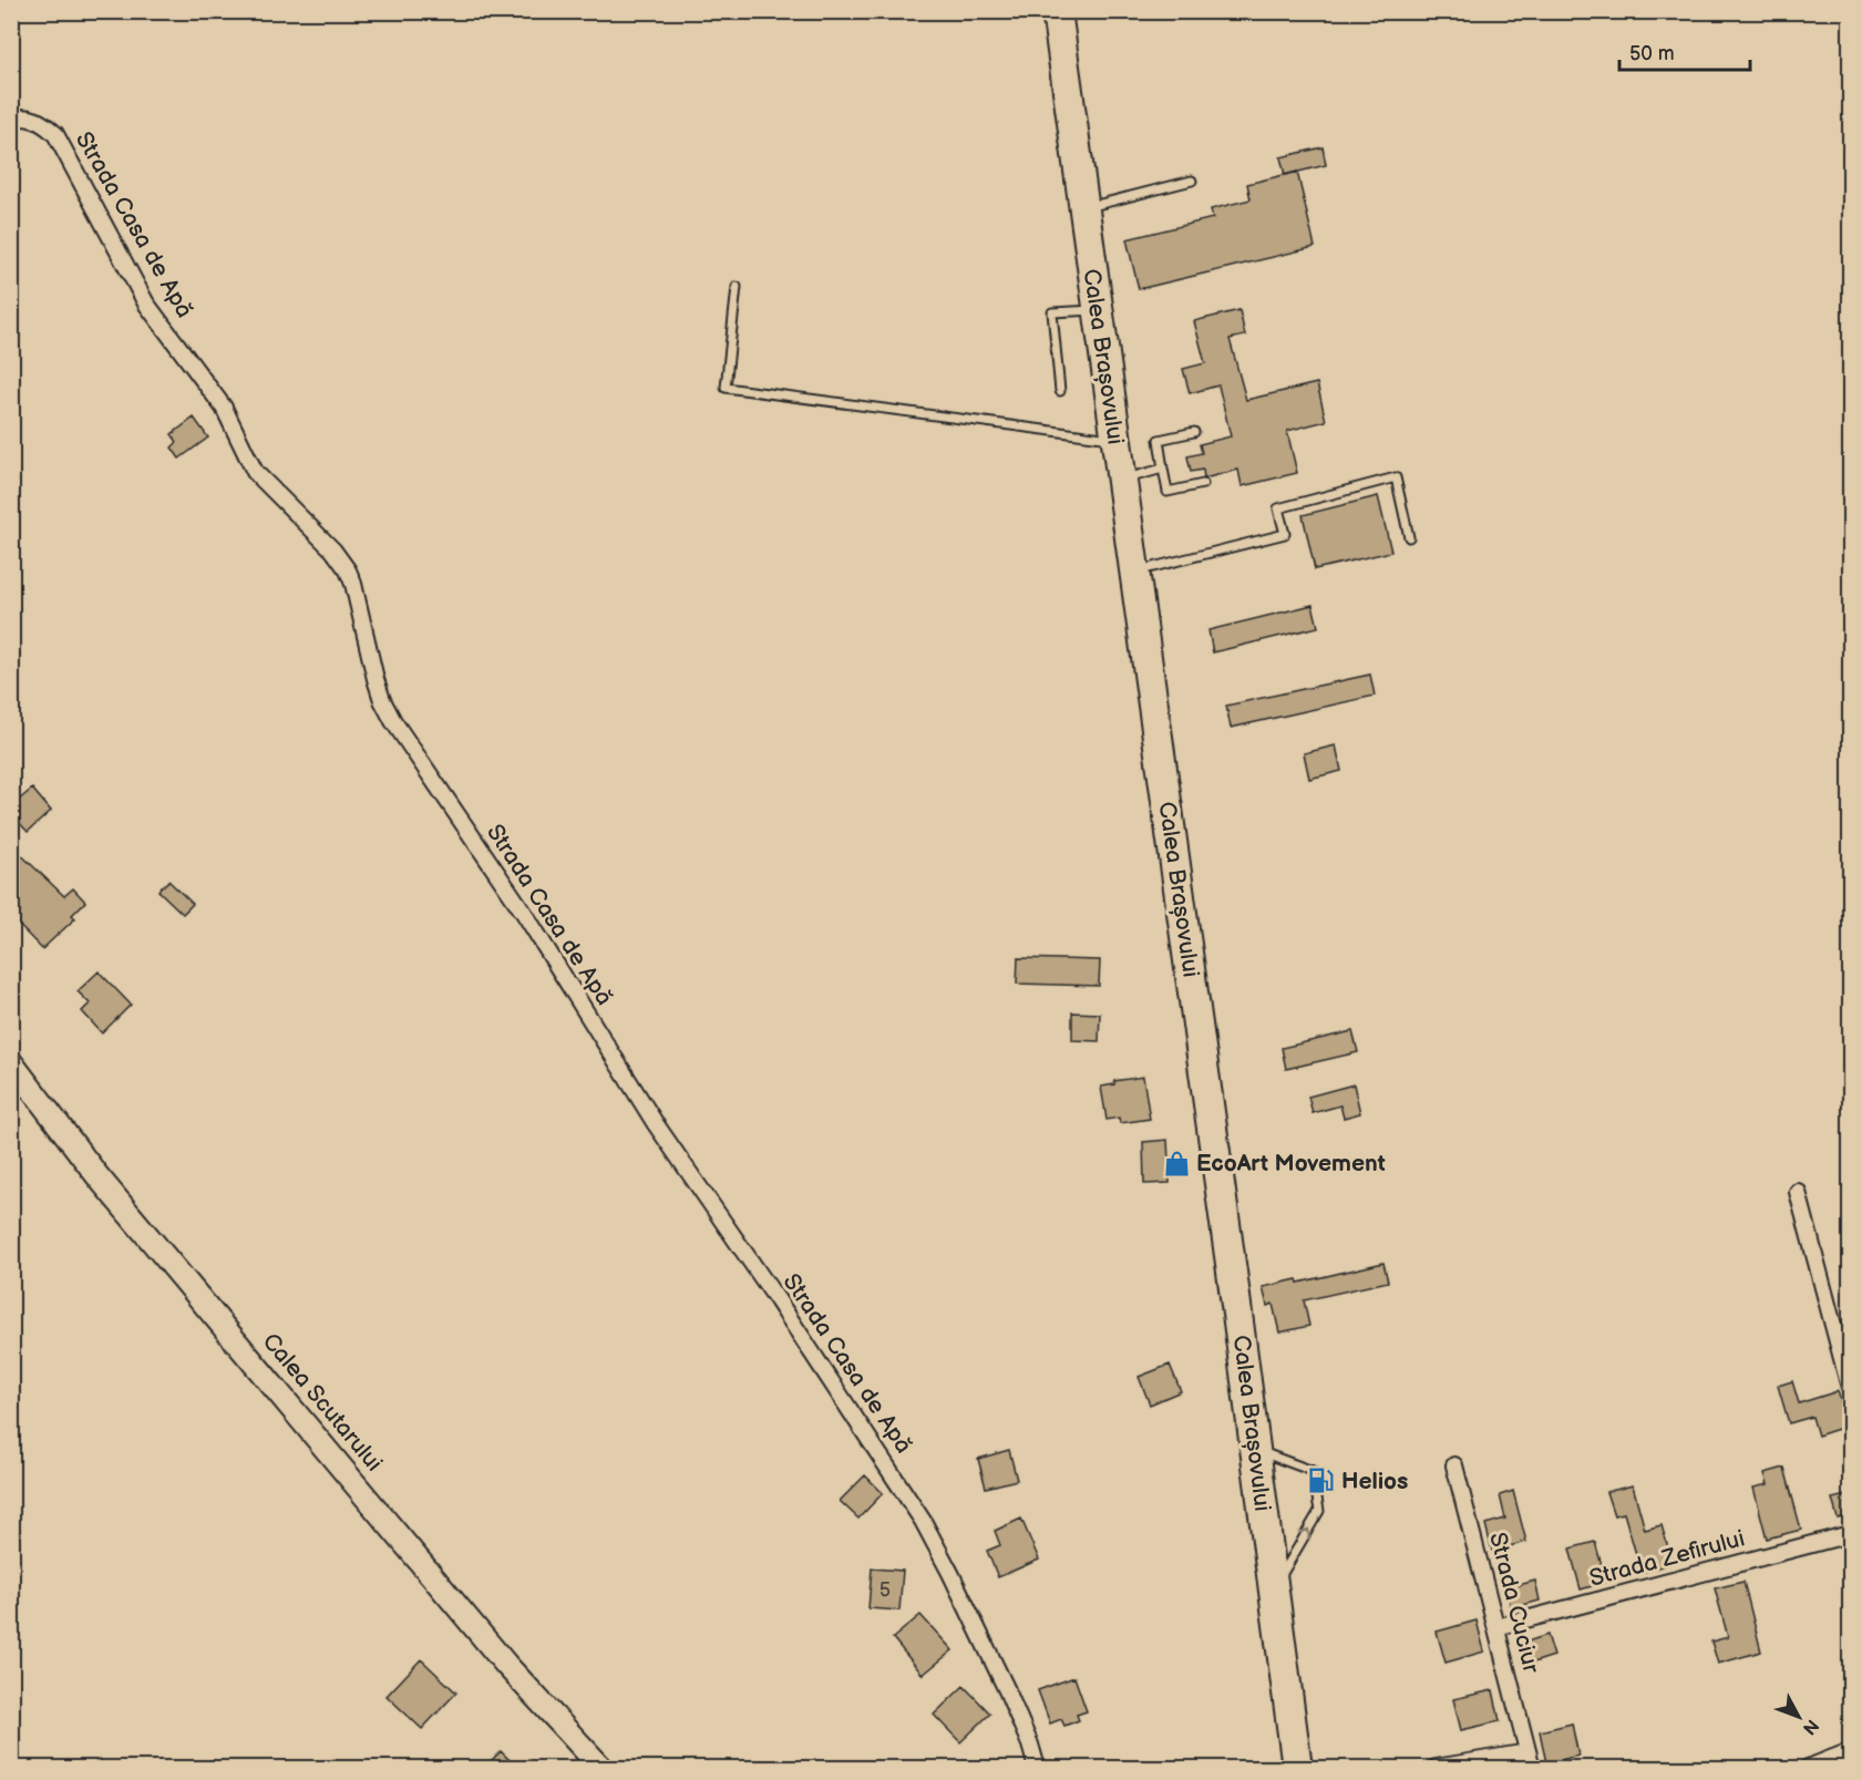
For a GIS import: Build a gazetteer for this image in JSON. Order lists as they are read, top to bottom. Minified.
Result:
{"streets":{"highway":["Calea Brașovului"],"main road":["Calea Scutarului"],"street":["Strada Casa de Apă","Strada Zefirului","Strada Cuciur"]},"crossings":[["Strada Zefirului","Strada Cuciur"]],"places":{"shop":["EcoArt Movement"],"fuel station":["Helios"]},"house_numbers":["5"],"scale_bar":"50 m","north":"bottom right"}
